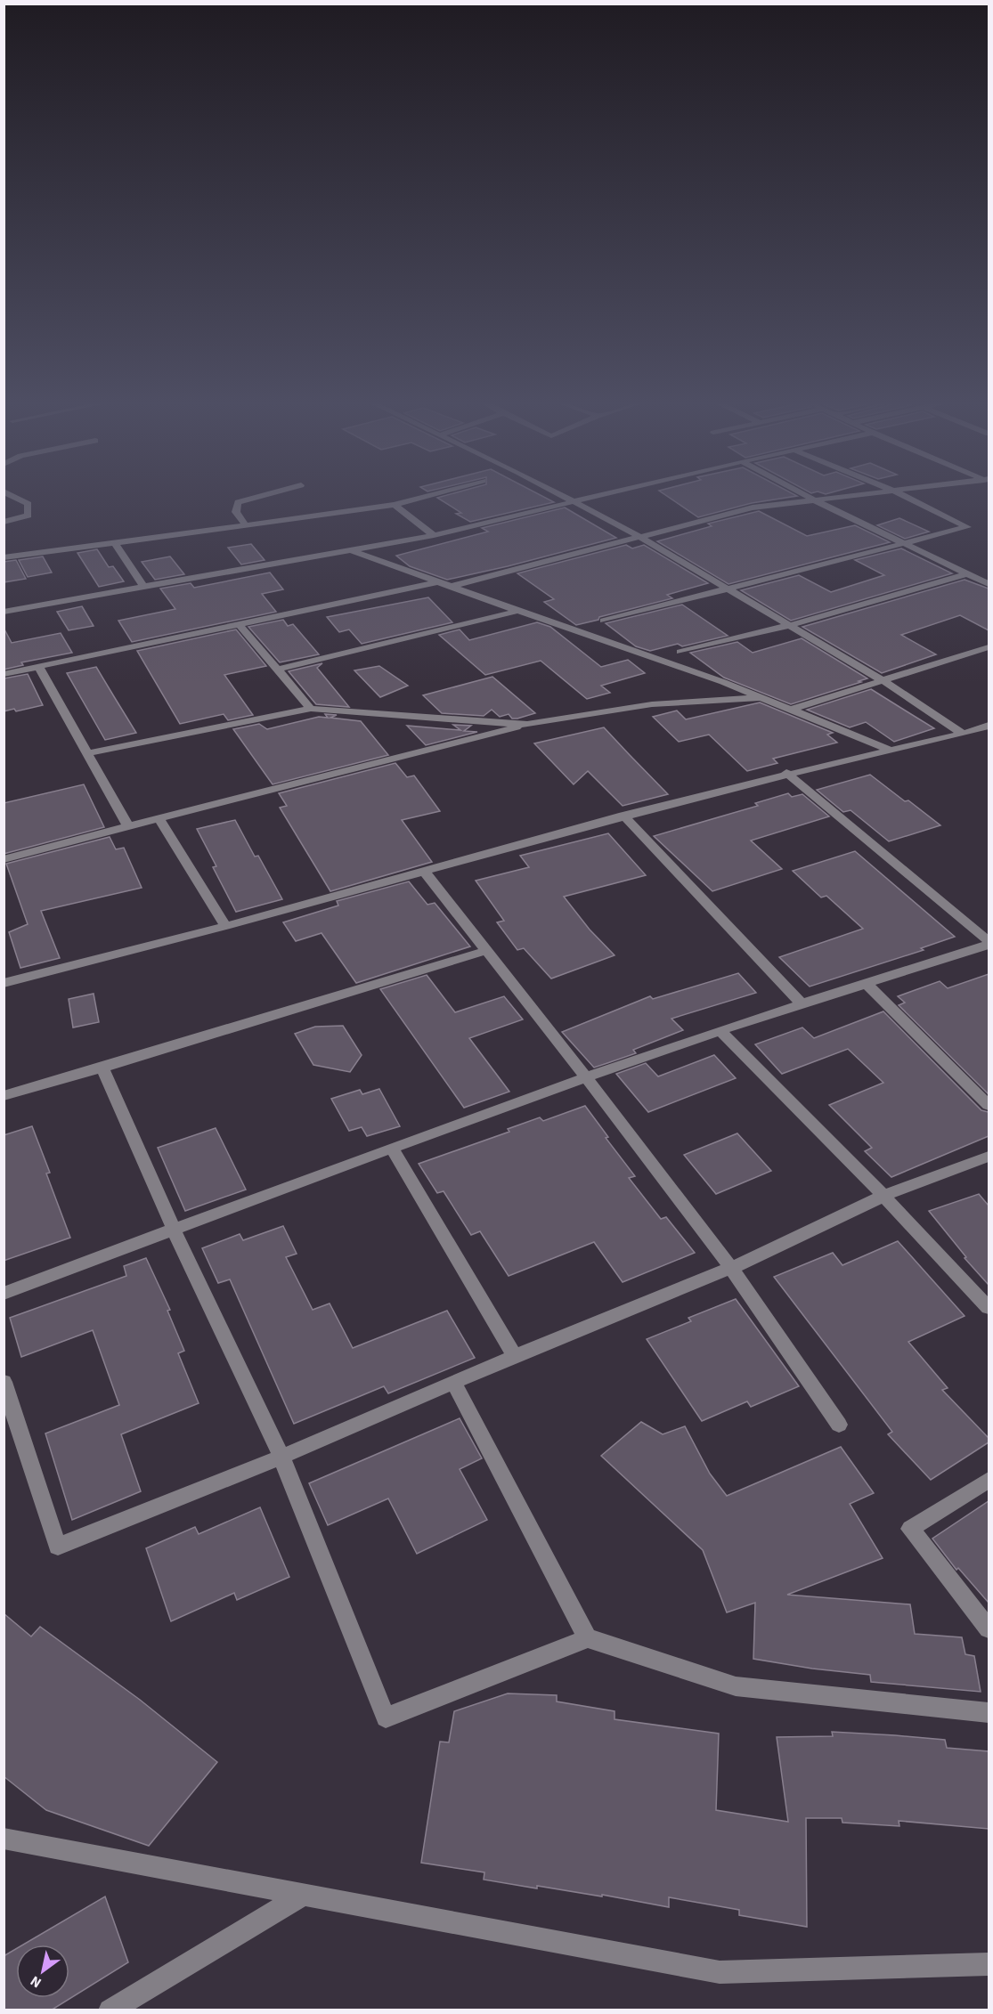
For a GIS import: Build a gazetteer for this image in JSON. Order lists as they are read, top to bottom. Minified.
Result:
{"north":"bottom left"}
